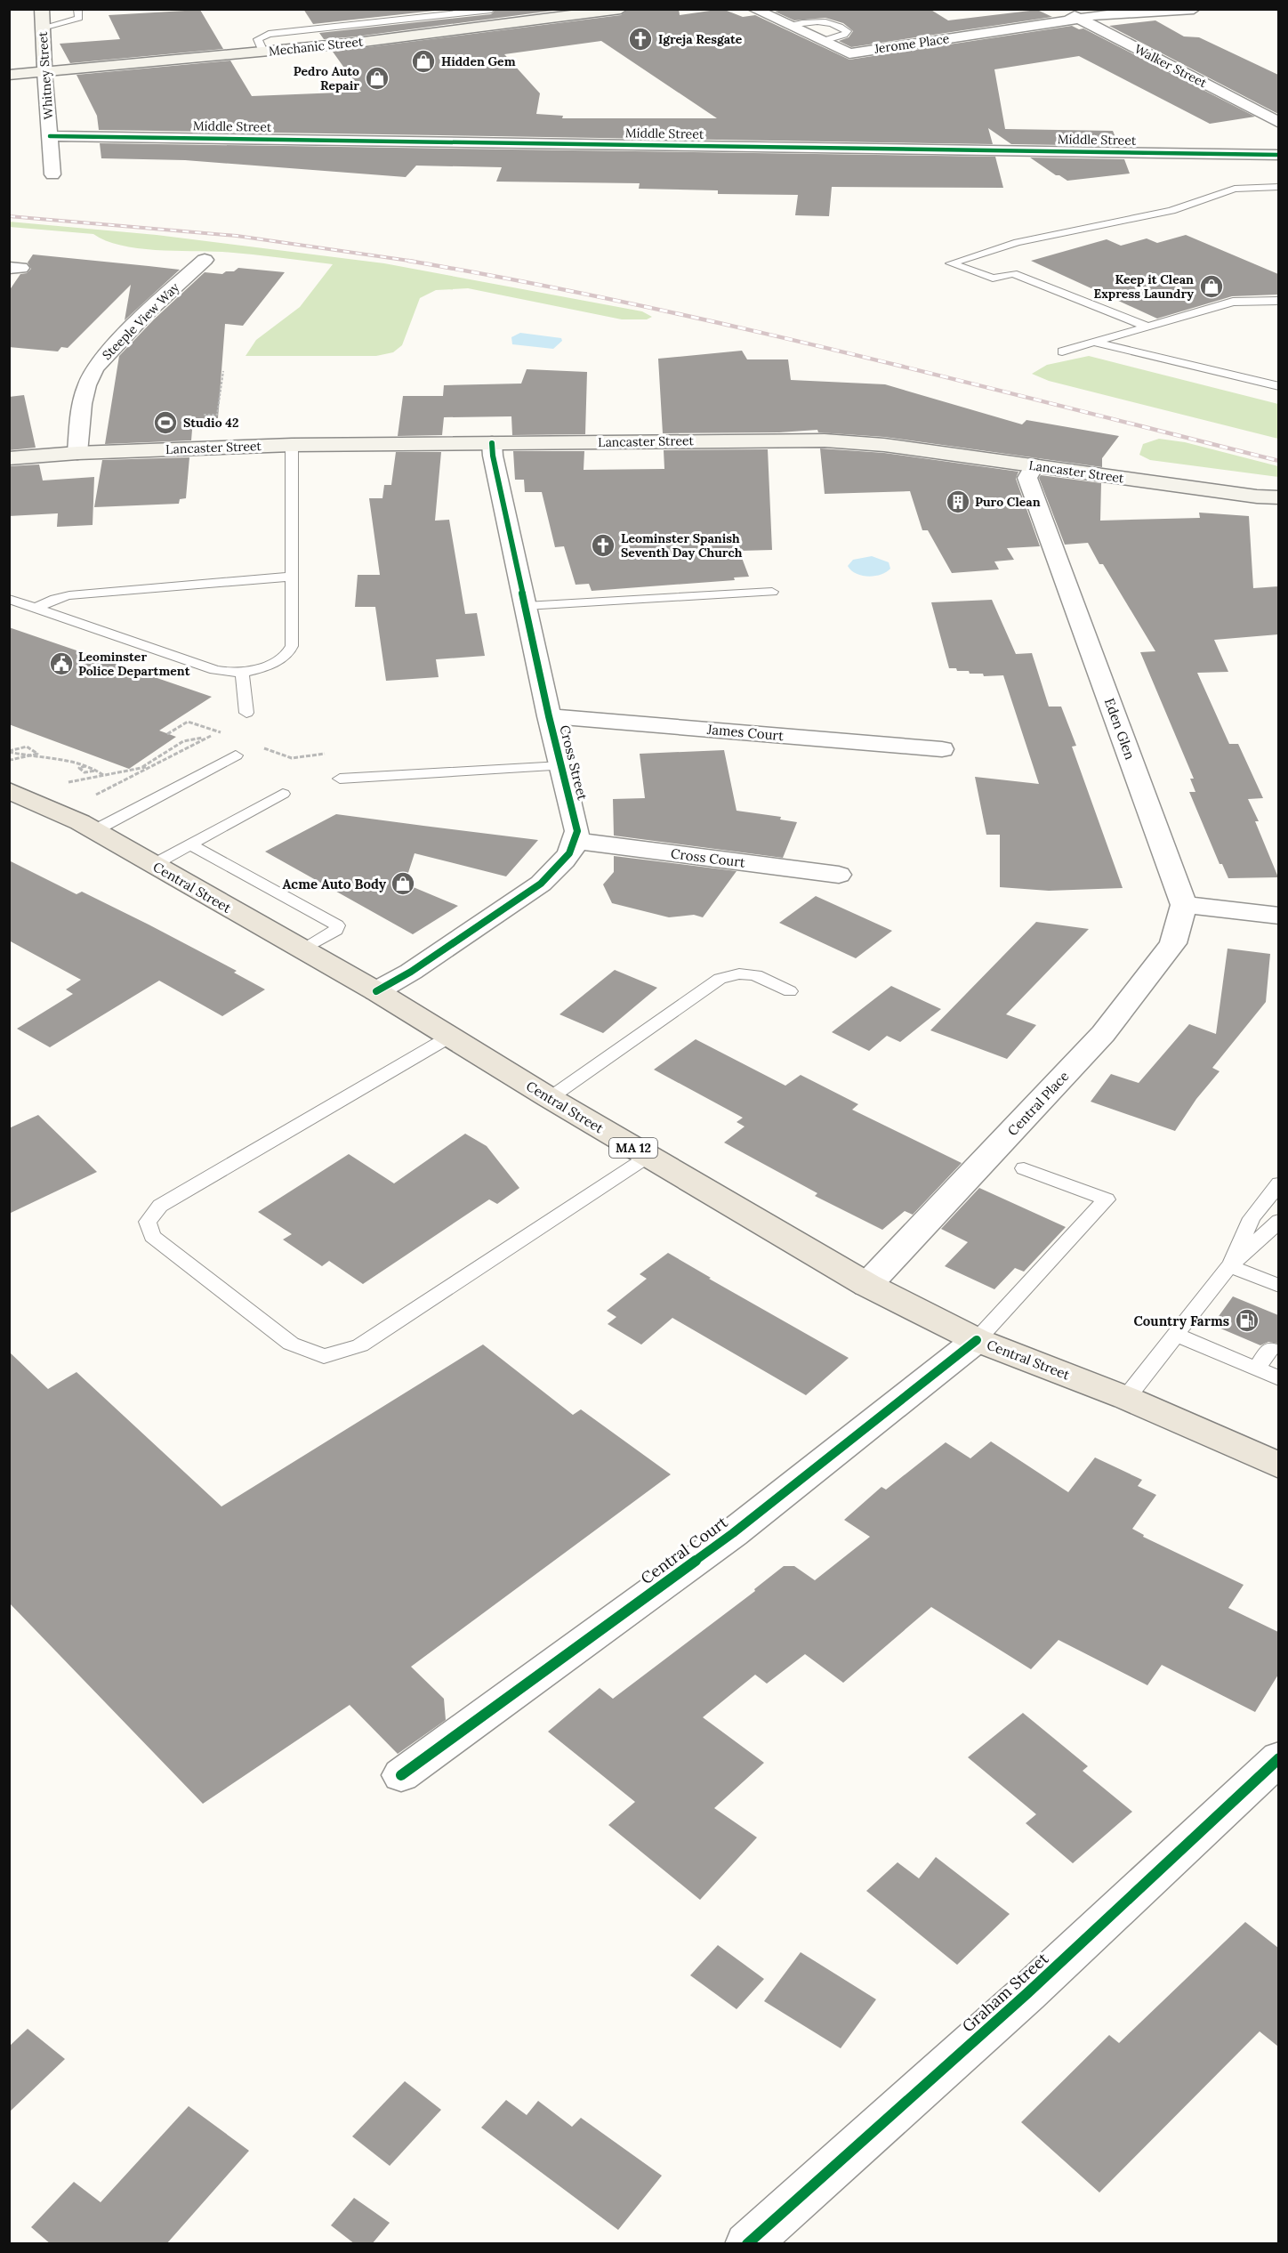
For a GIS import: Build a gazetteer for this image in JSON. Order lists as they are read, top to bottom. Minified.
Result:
{"streets":{"main road":["Mechanic Street","Whitney Street","Lancaster Street","Central Street","MA 12"],"street":["Jerome Place","Walker Street","Middle Street","Steeple View Way","Eden Glen","James Court","Cross Street","Cross Court","Central Place","Central Court","Graham Street"]},"crossings":[["Jerome Place","Walker Street"],["Mechanic Street","Whitney Street"],["Whitney Street","Middle Street"],["Steeple View Way","Lancaster Street"],["Lancaster Street","Eden Glen"],["Lancaster Street","Cross Street"],["Eden Glen","Central Place"],["James Court","Cross Street"],["Cross Street","Cross Court"],["Central Street","Central Place"],["Central Street","Central Court"]],"places":{"church":["Igreja Resgate","Leominster Spanish Seventh Day Church"],"shop":["Hidden Gem","Pedro Auto Repair","Keep it Clean Express Laundry","Acme Auto Body"],"sports":["Studio 42"],"building":["Puro Clean"],"public building":["Leominster Police Department"],"fuel station":["Country Farms"]}}
